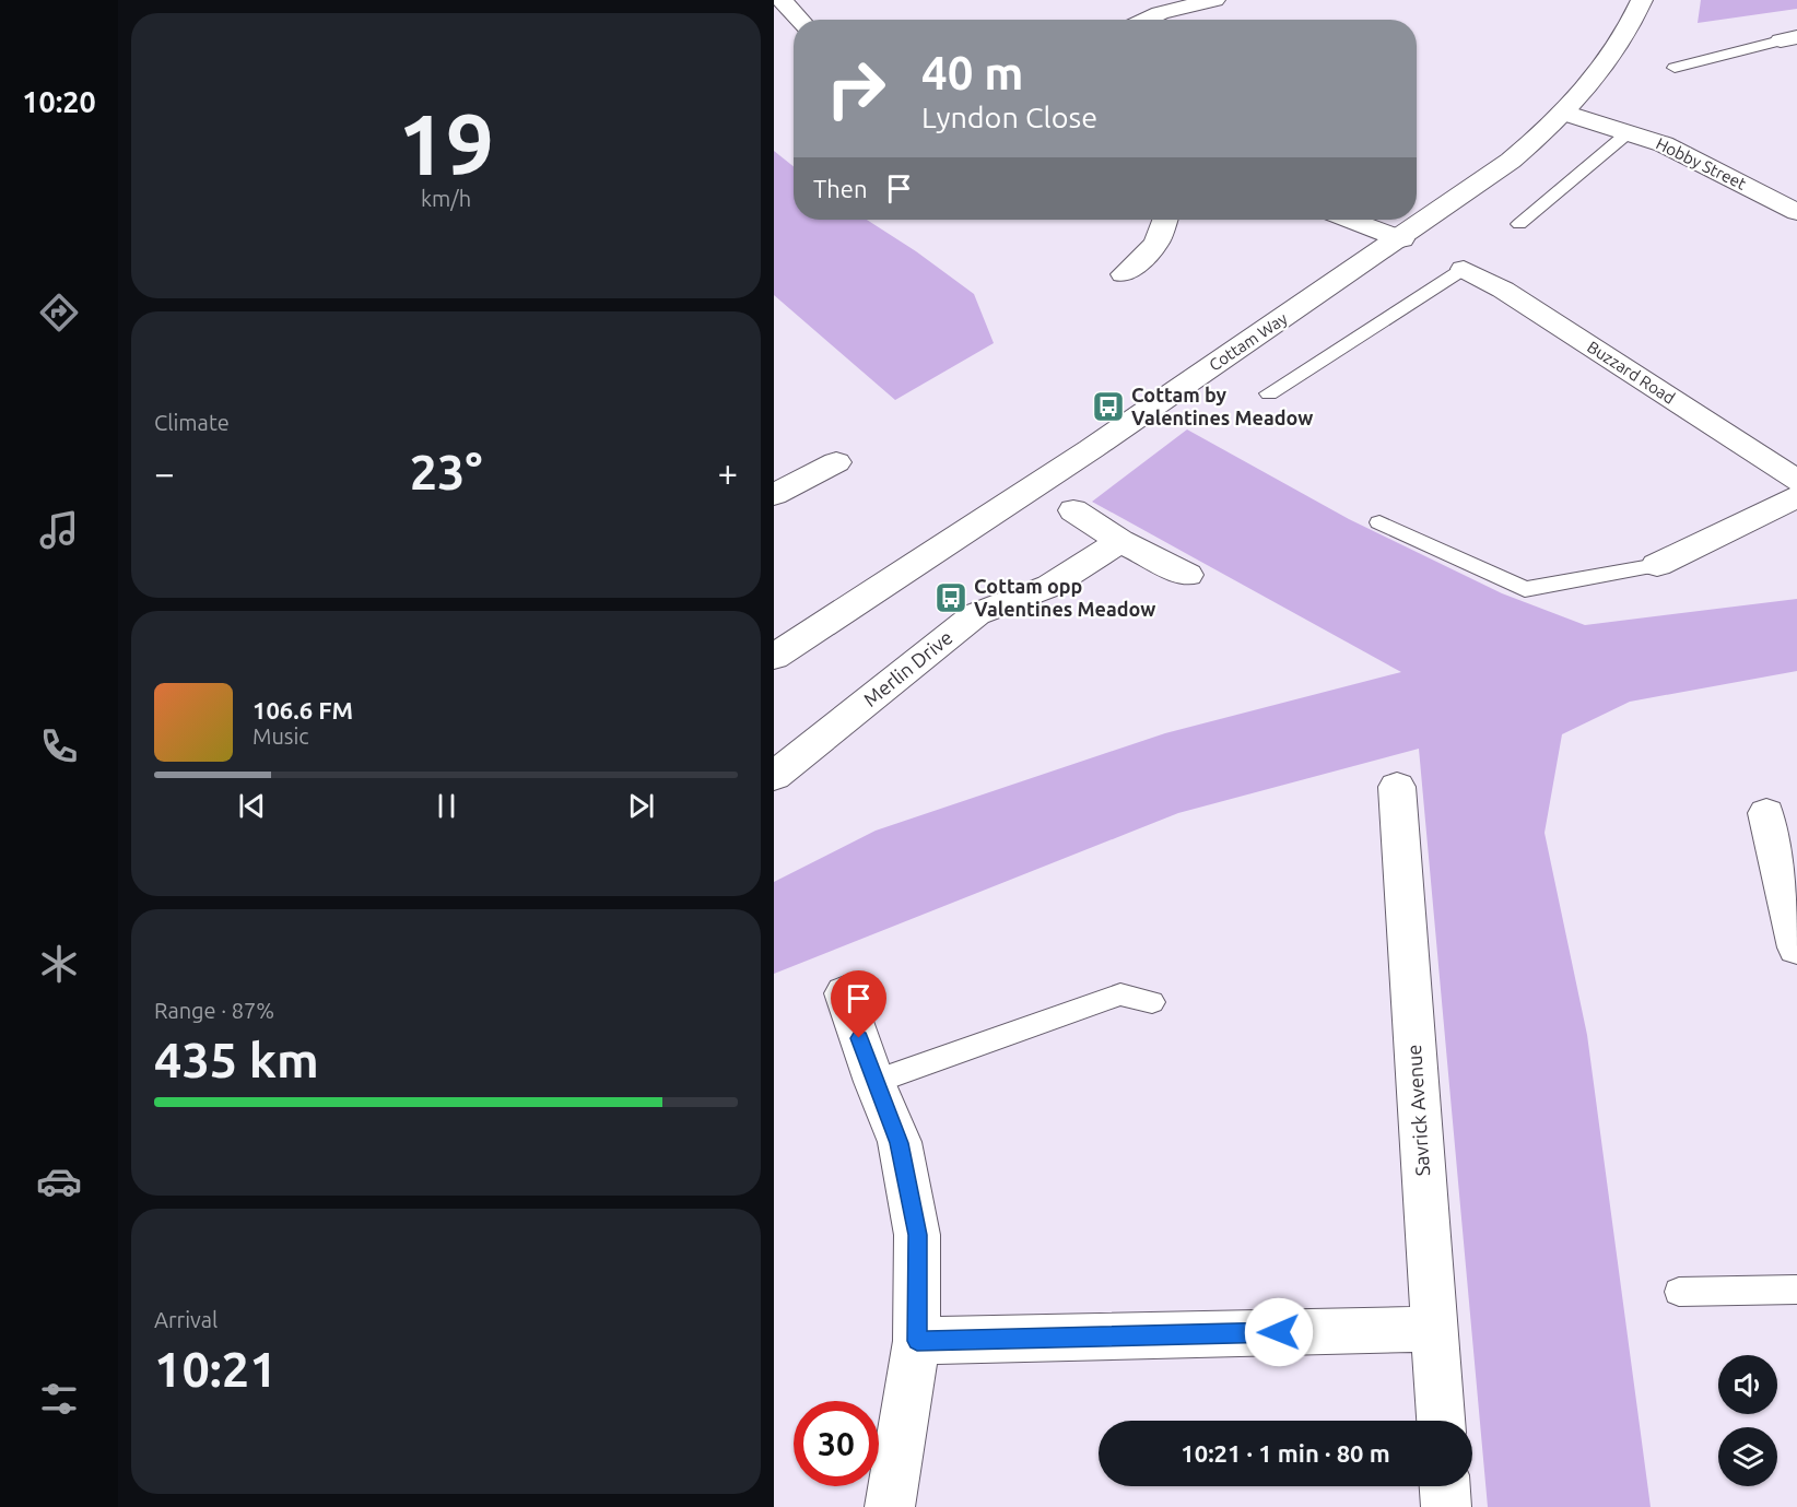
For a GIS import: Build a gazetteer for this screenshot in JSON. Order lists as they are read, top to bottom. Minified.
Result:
{"streets":{"street":["Hobby Street","Cottam Way","Buzzard Road","Merlin Drive","Savrick Avenue"]},"crossings":[["Hobby Street","Cottam Way"]],"places":{"bus stop":["Cottam by Valentines Meadow","Cottam opp Valentines Meadow"]},"page":{"tabs":"10:20","tile":[["19","km/h"],"Climate",["Range · 87%","435 km"],["Arrival","10:21"]],"turn":["40 m","Lyndon Close"],"then":"Then","heat":["−","23°","+"],"song":["106.6 FM","Music"],"limit":"30","trip":"10:21 · 1 min · 80 m"}}
